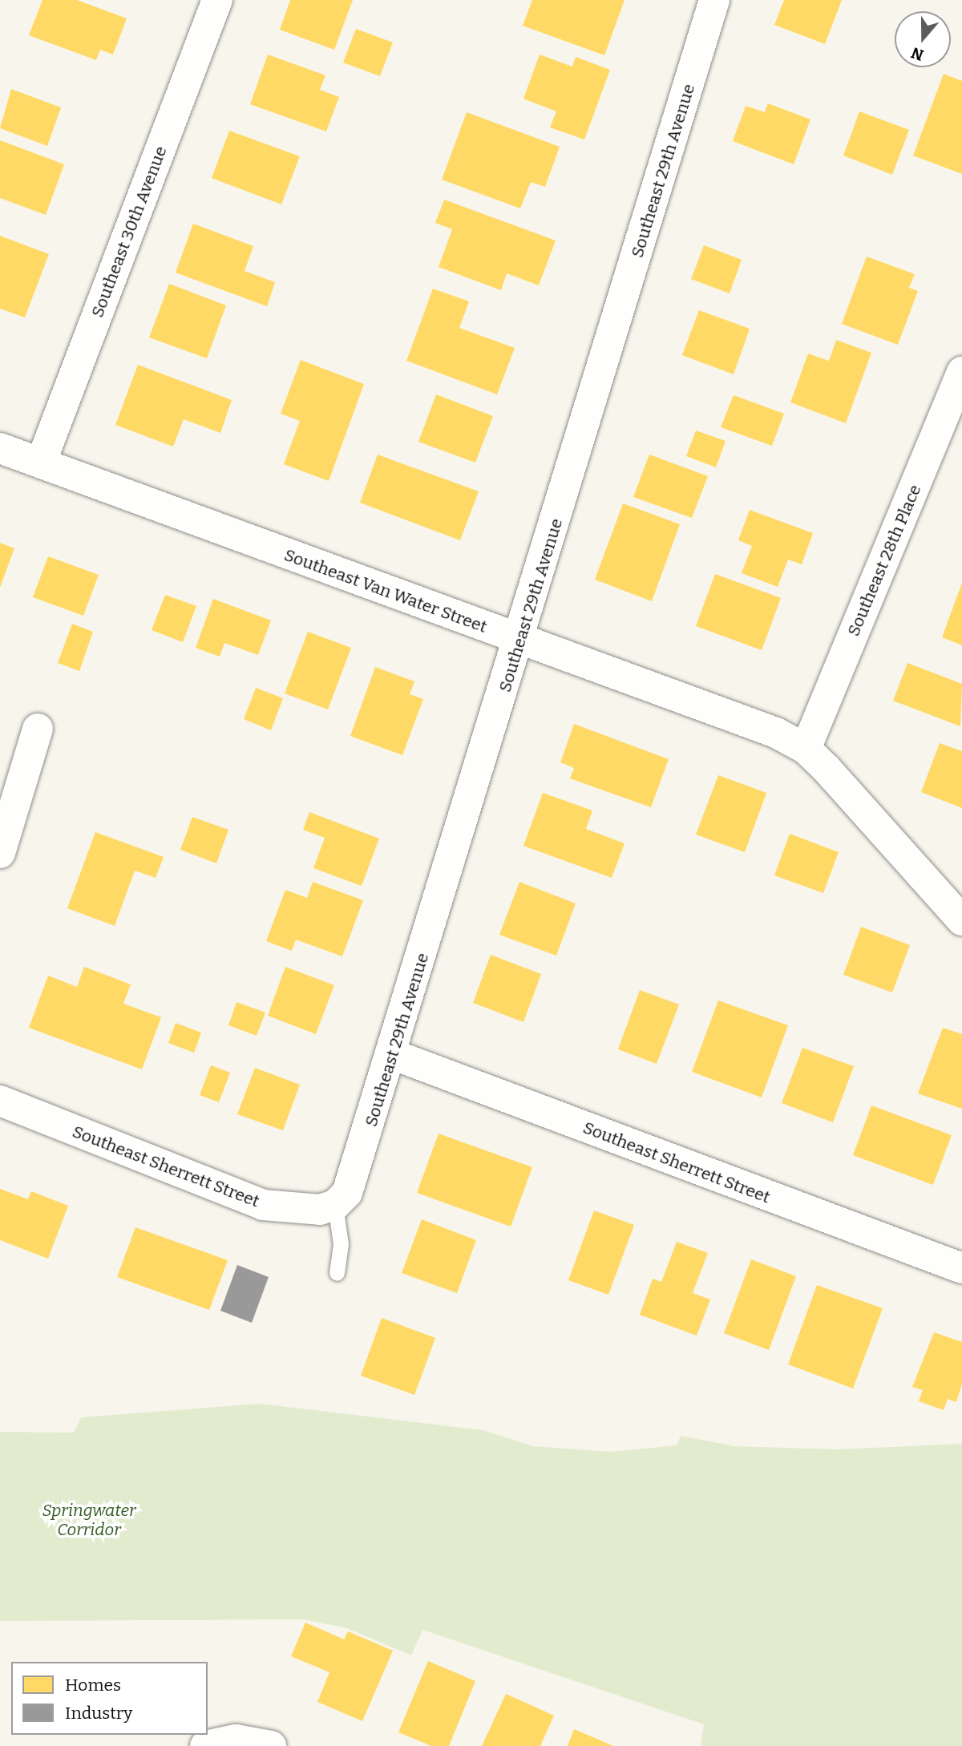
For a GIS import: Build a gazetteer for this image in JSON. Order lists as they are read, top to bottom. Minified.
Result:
{"streets":{"street":["Southeast 29th Avenue","Southeast 30th Avenue","Southeast 28th Place","Southeast Van Water Street","Southeast Sherrett Street"]},"crossings":[["Southeast 29th Avenue","Southeast Van Water Street"],["Southeast 29th Avenue","Southeast Sherrett Street"],["Southeast 30th Avenue","Southeast Van Water Street"],["Southeast 28th Place","Southeast Van Water Street"]],"parks":["Springwater Corridor"],"legend":["Homes","Industry"],"north":"bottom"}
